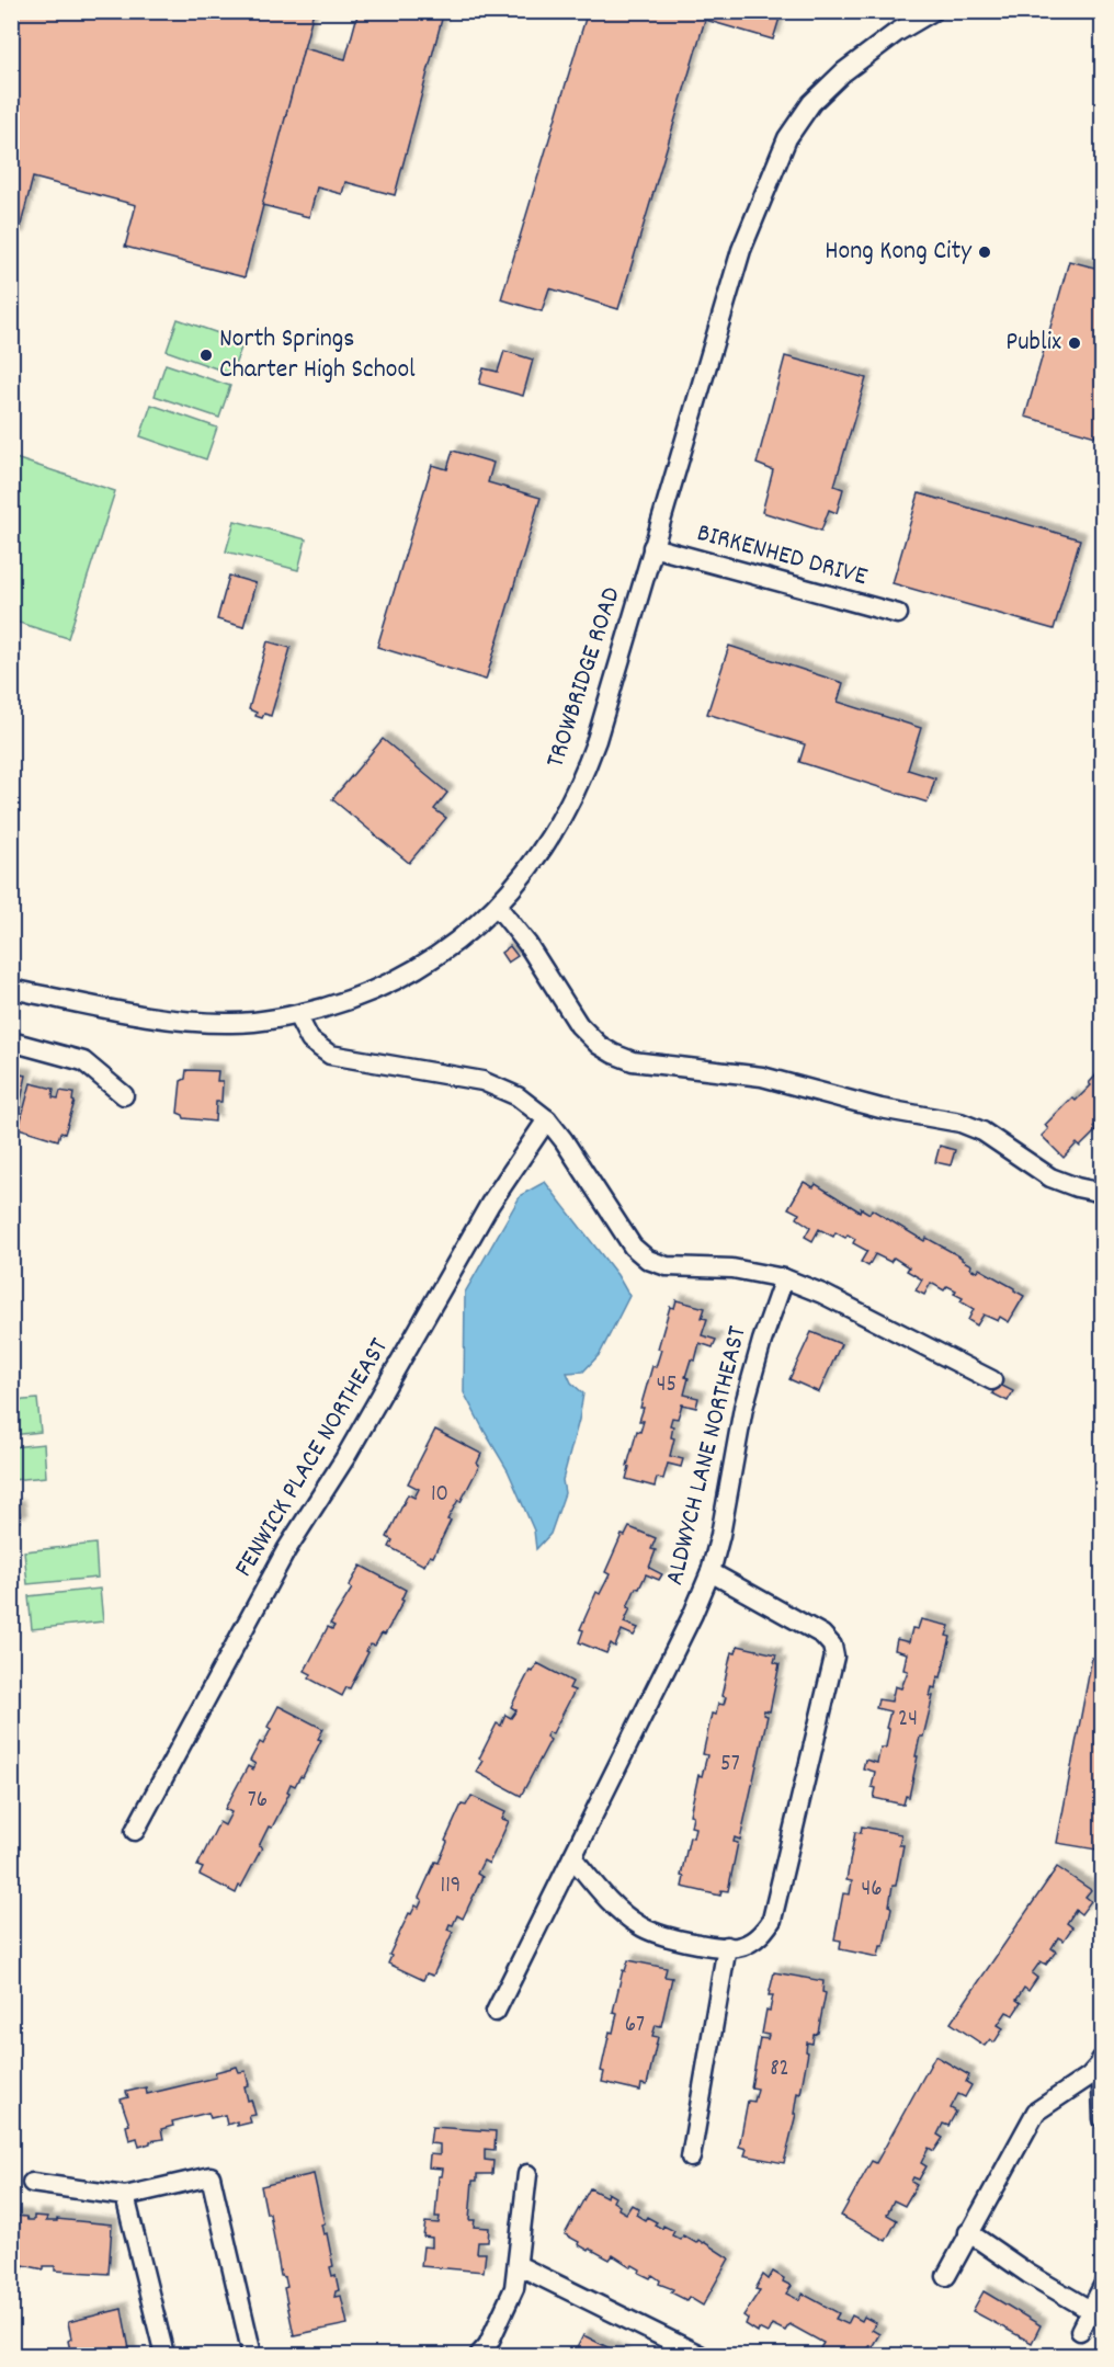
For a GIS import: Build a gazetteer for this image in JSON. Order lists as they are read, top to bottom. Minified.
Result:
{"streets":{"street":["BIRKENHED DRIVE","TROWBRIDGE ROAD","ALDWYCH LANE NORTHEAST","FENWICK PLACE NORTHEAST"]},"crossings":[["BIRKENHED DRIVE","TROWBRIDGE ROAD"]],"places":["Hong Kong City","Publix","North Springs Charter High School"],"house_numbers":["45","10","24","57","76","119","46","67","82"]}
